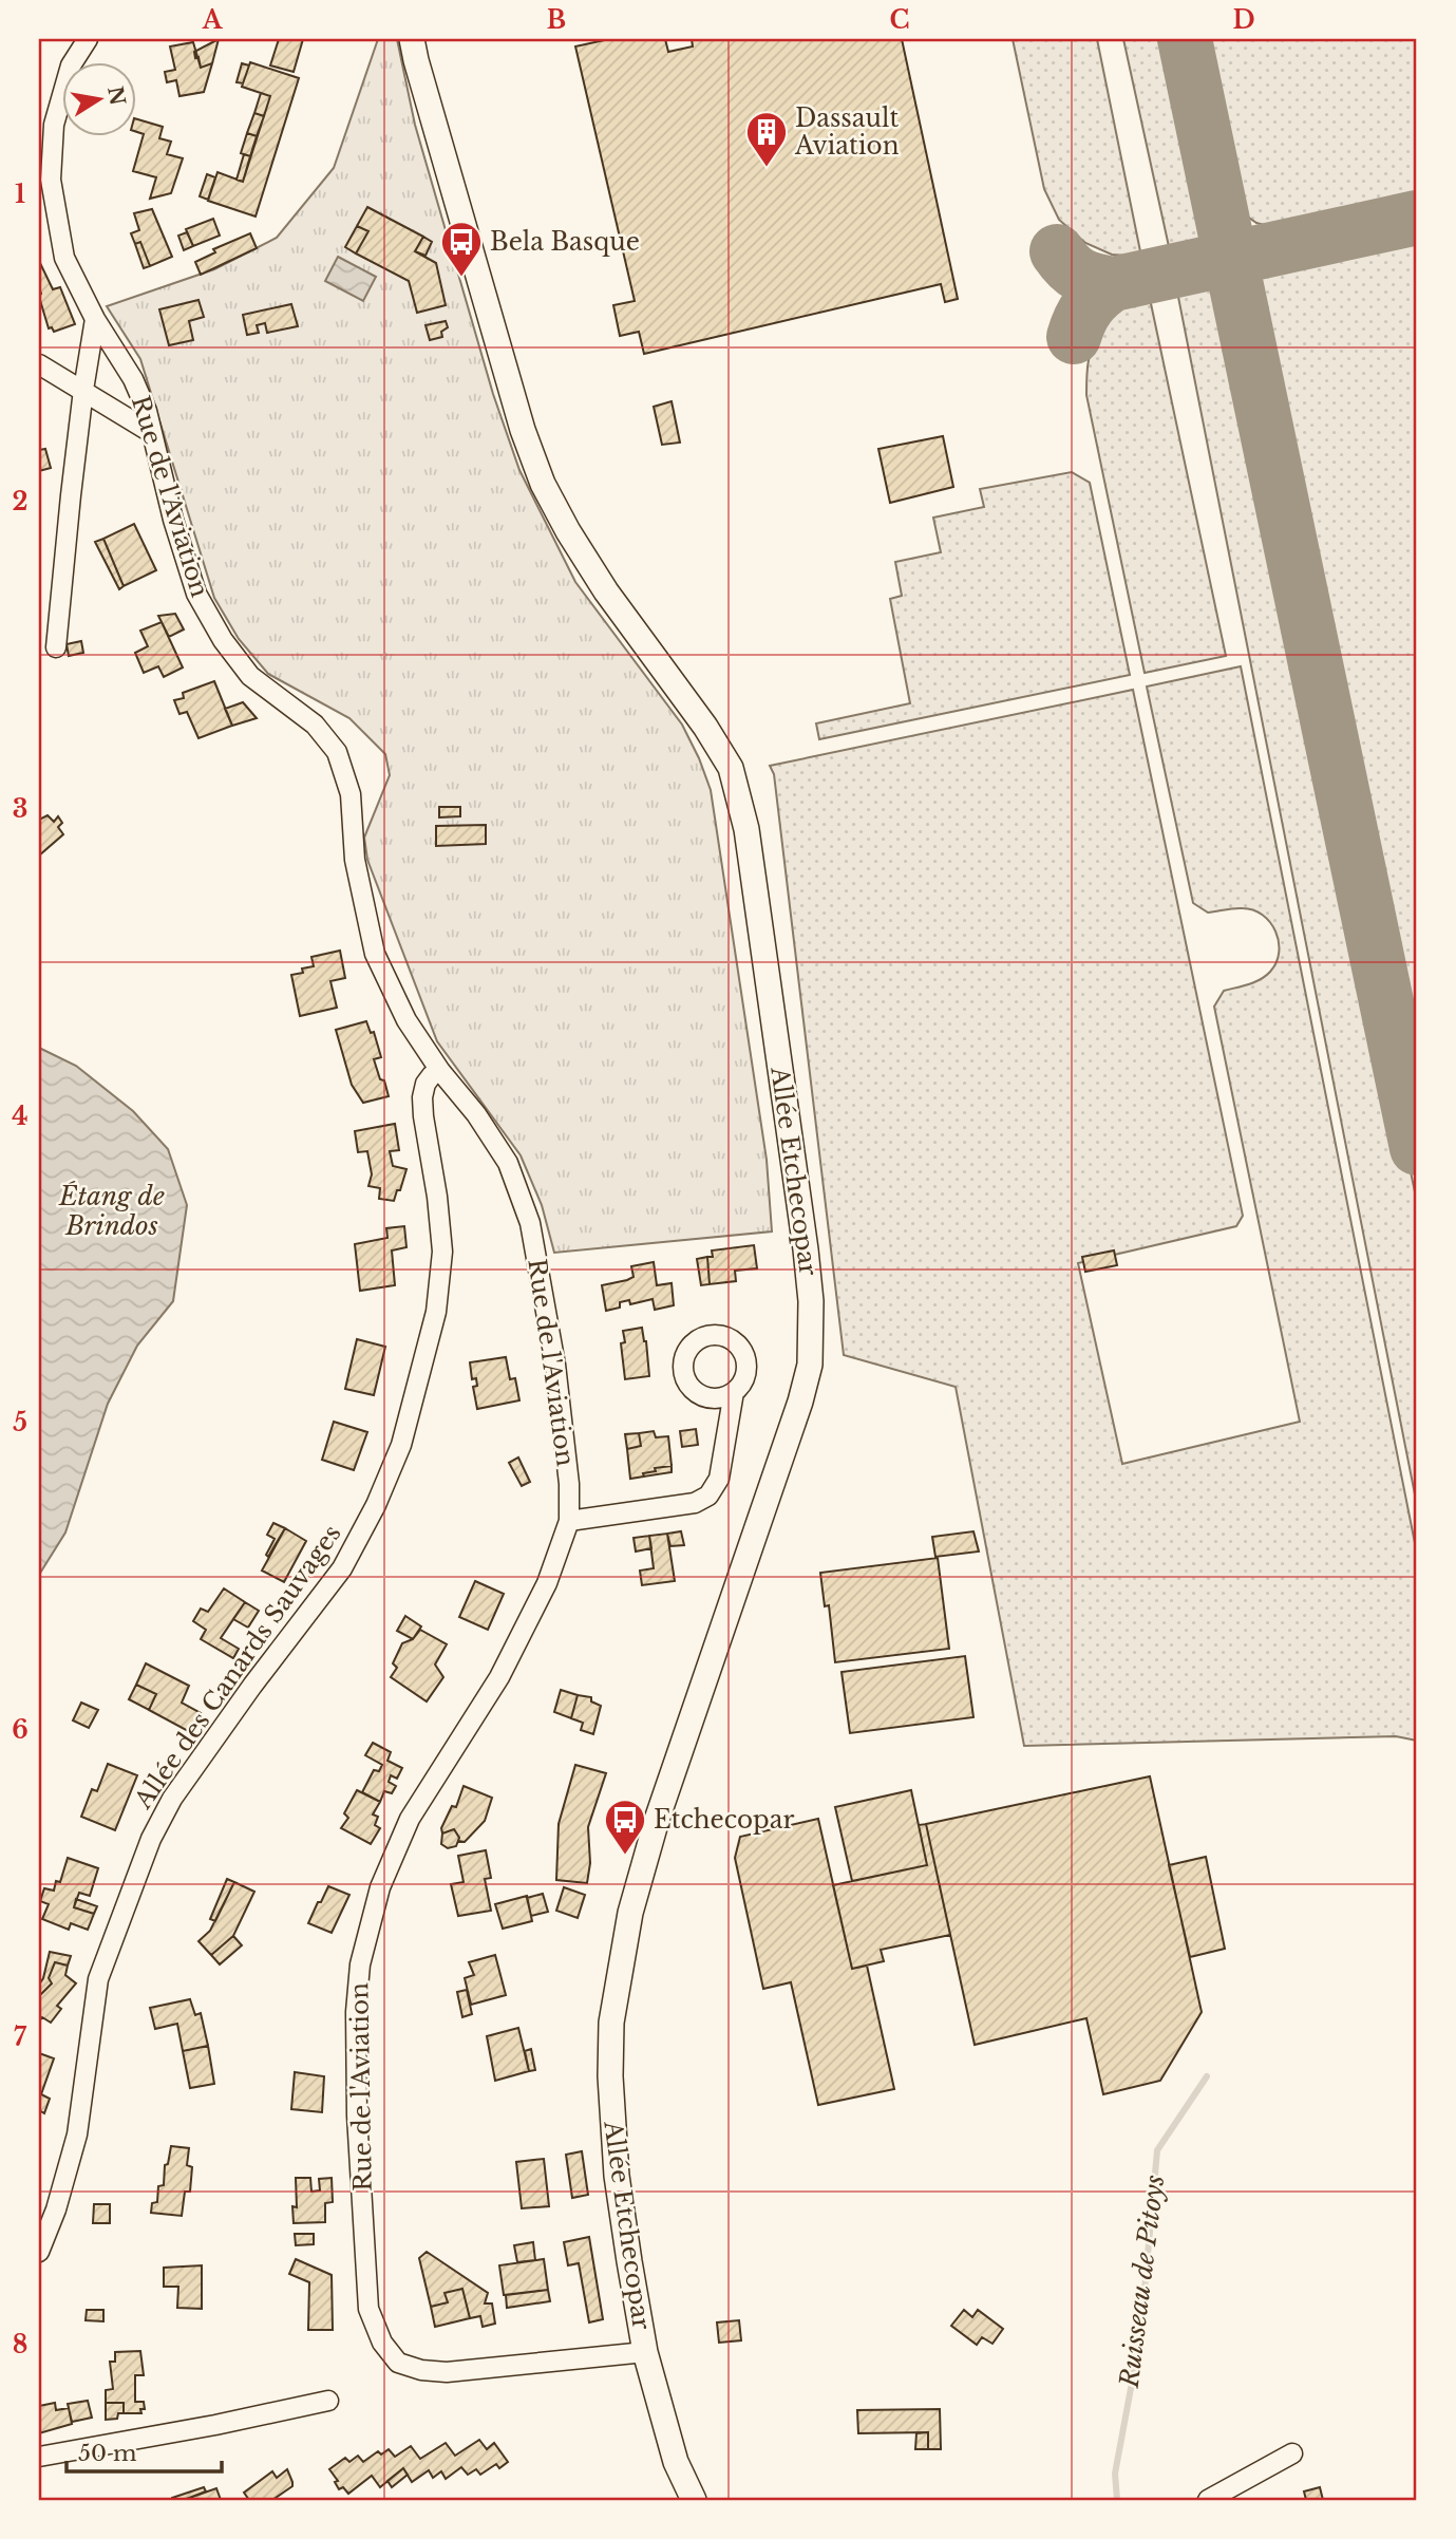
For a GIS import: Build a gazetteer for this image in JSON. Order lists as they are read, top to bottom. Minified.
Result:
{"streets":{"street":["Rue de l'Aviation","Allée Etchecopar","Allée des Canards Sauvages"]},"crossings":[["Rue de l'Aviation","Allée Etchecopar"],["Rue de l'Aviation","Allée des Canards Sauvages"]],"water":["Étang de Brindos","Ruisseau de Pitoys"],"places":{"building":["Dassault Aviation"],"bus stop":["Bela Basque","Etchecopar"]},"scale_bar":"50 m","north":"right","grid":{"columns":["A","B","C","D"],"rows":["1","2","3","4","5","6","7","8"]}}
